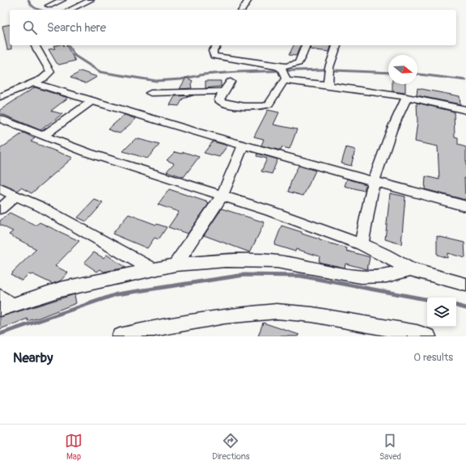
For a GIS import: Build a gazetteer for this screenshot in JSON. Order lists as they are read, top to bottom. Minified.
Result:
{"north":"right","page":{"search":"Search here","heading":["Nearby","0 results"],"nav":["Map","Directions","Saved"]}}
